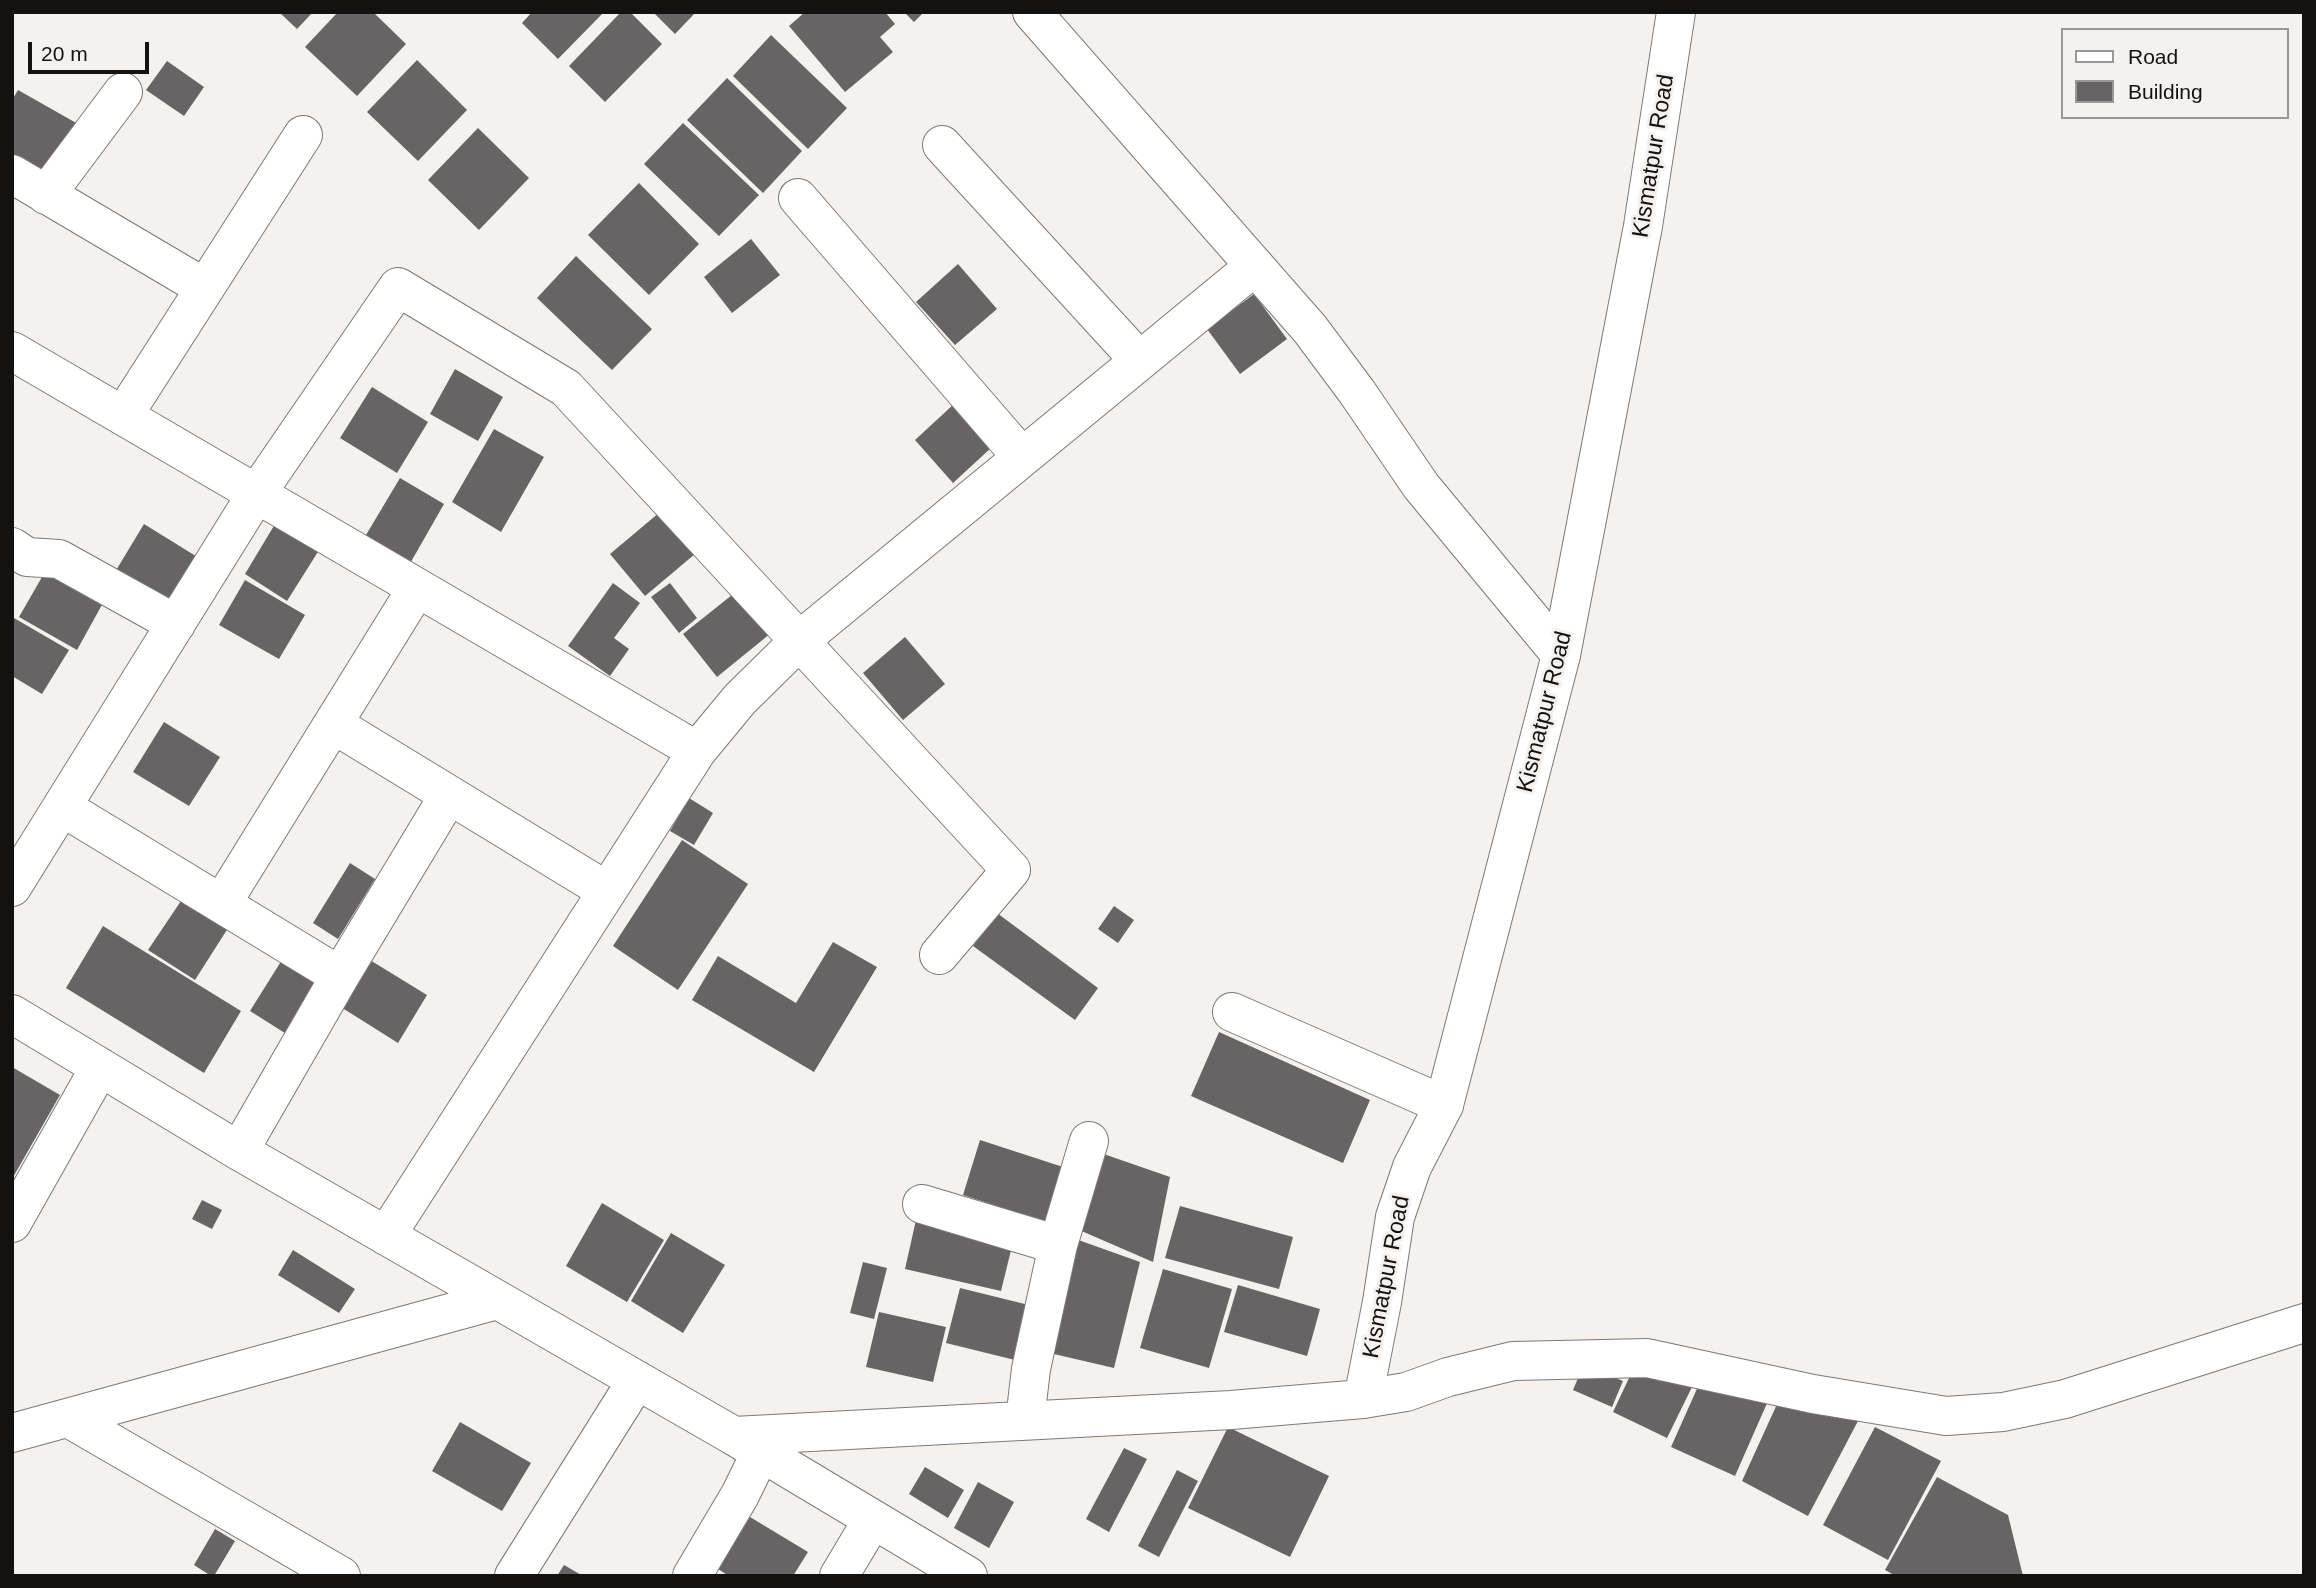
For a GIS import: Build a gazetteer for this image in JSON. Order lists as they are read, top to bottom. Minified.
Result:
{"streets":{"street":["Kismatpur Road"]},"legend":["Road","Building"],"scale_bar":"20 m"}
